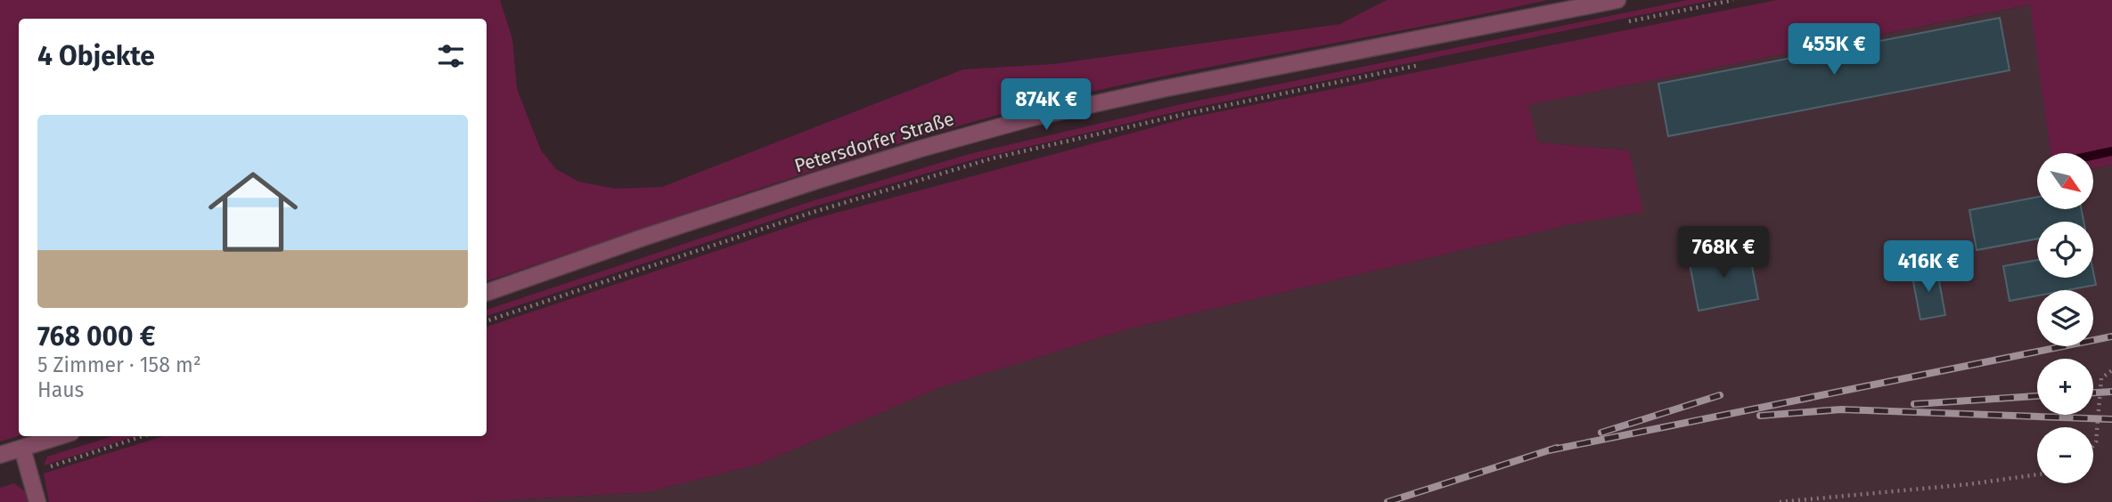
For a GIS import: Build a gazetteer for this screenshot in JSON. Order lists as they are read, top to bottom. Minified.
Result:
{"streets":{"street":["Petersdorfer Straße"]},"north":"bottom right","page":{"heading":"4 Objekte","price":["455K €","874K €","768K €","416K €"],"list":[{"name":"768 000 €","note":"5 Zimmer · 158 m² · Haus"}],"map_buttons":["+","−"]}}
